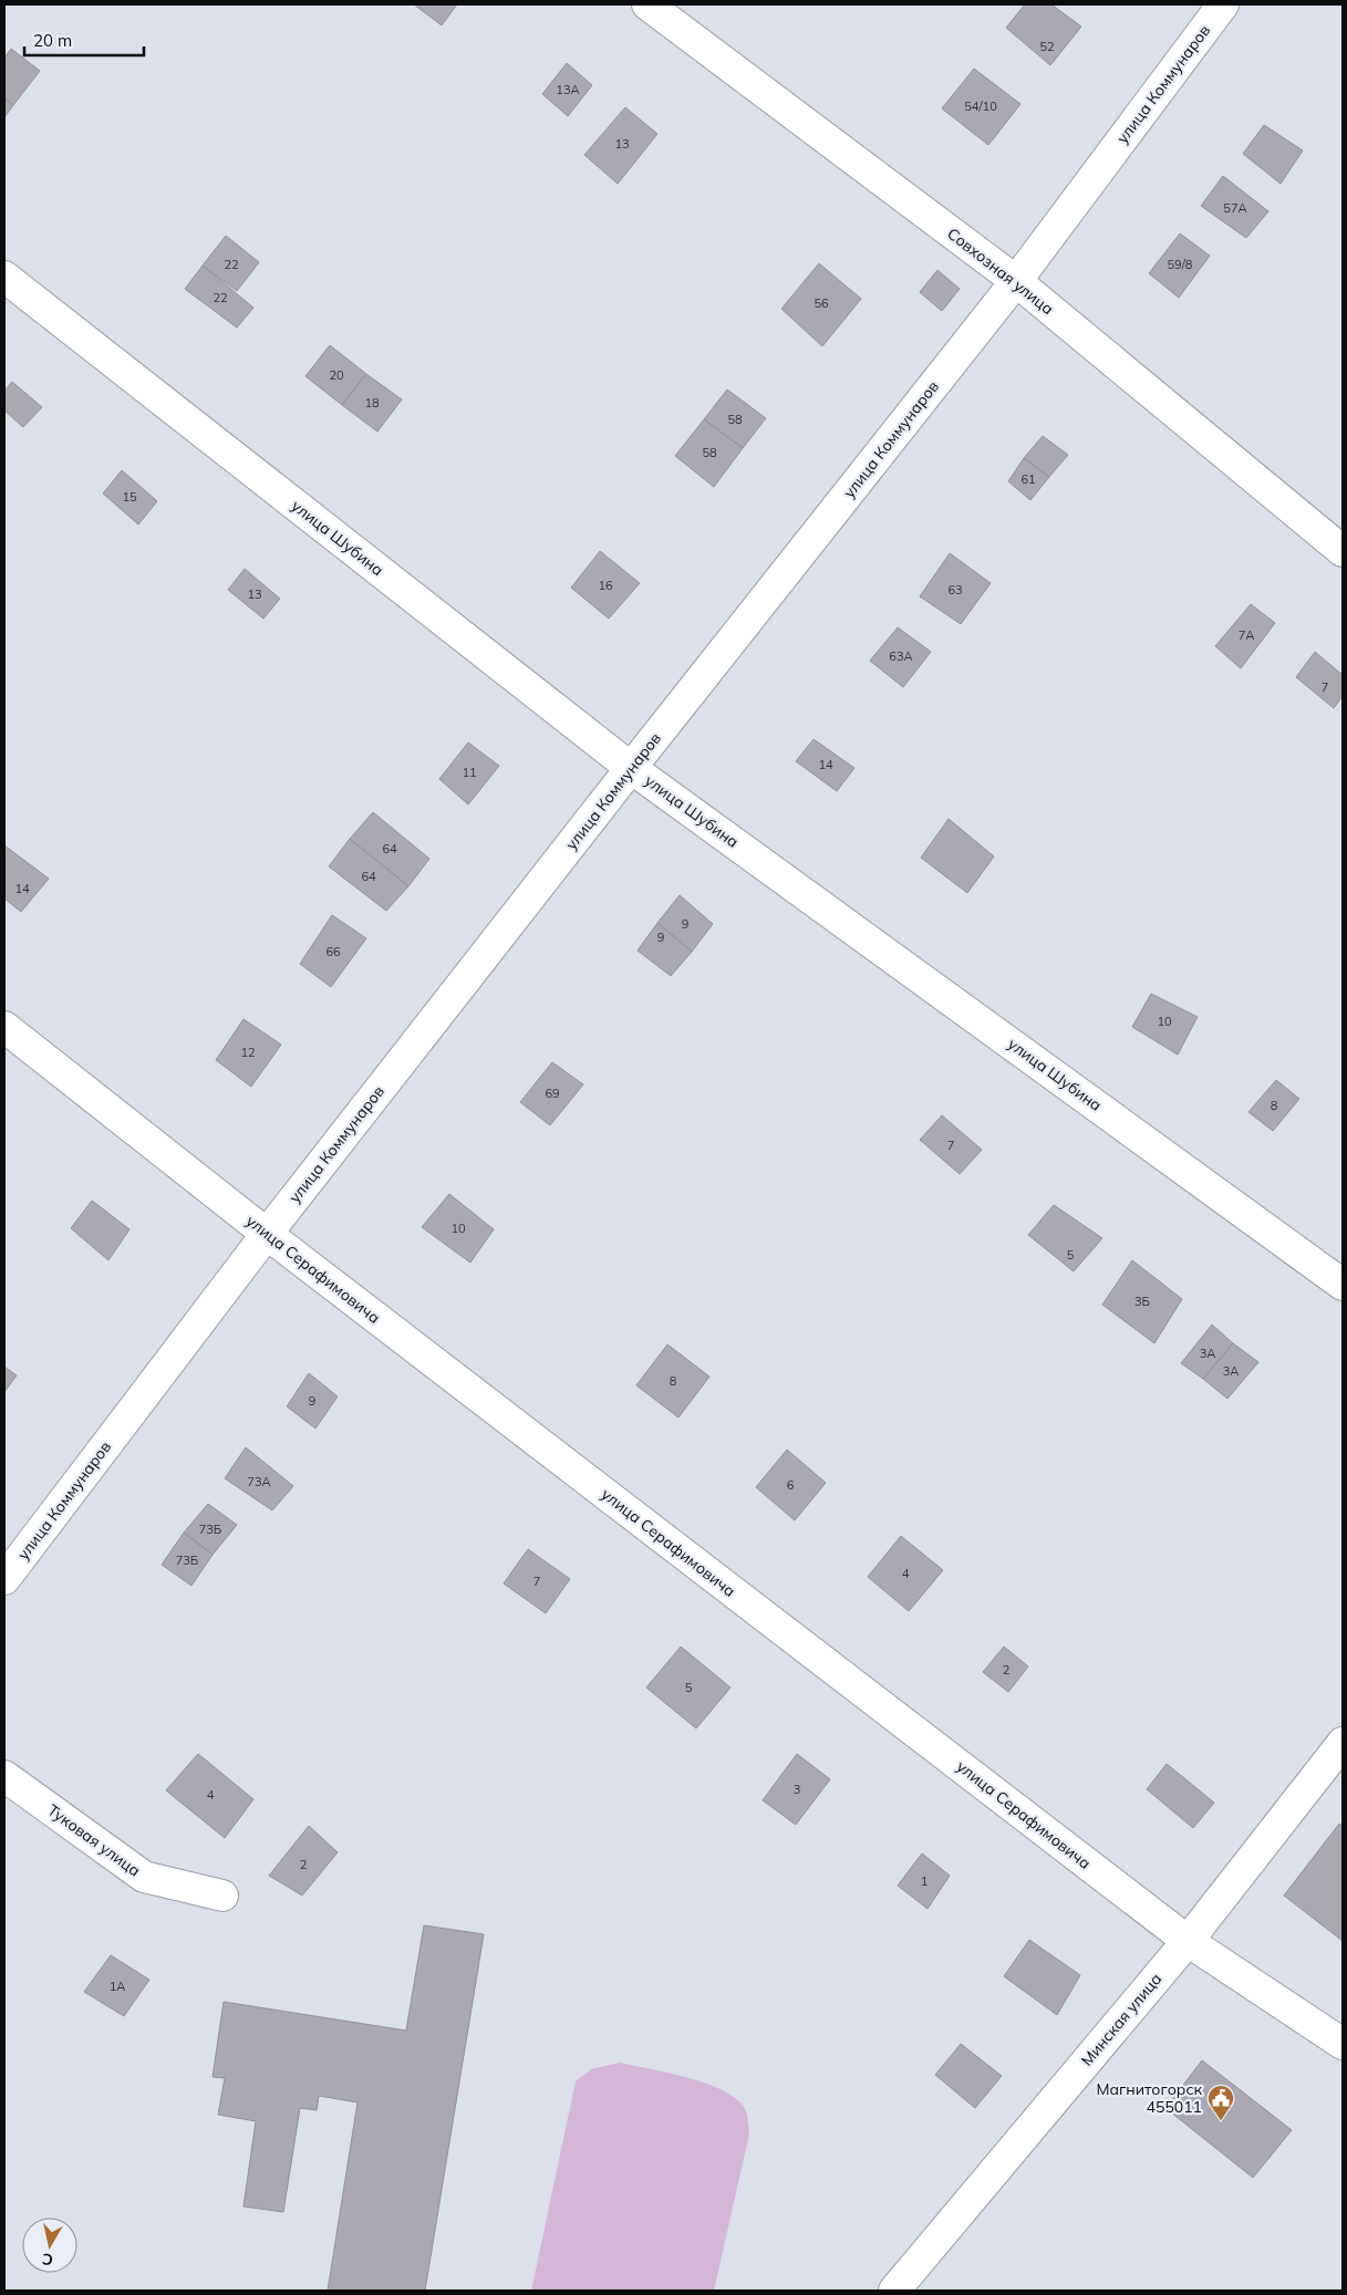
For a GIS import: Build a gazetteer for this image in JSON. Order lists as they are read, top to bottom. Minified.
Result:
{"streets":{"street":["улица Коммунаров","Совхозная улица","улица Шубина","улица Серафимовича","Туковая улица","Минская улица"]},"crossings":[["улица Коммунаров","Совхозная улица"],["улица Коммунаров","улица Шубина"],["улица Коммунаров","улица Серафимовича"],["улица Серафимовича","Минская улица"]],"places":{"public building":["Магнитогорск 455011"]},"house_numbers":["52","13А","54/10","13","57А","22","59/8","22","56","20","18","58","58","61","15","16","63","13","7А","63А","7","14","11","64","64","14","9","9","66","10","12","69","8","7","10","5","3Б","3А","3А","8","9","73А","6","73Б","73Б","4","7","2","5","3","4","2","1","1А"],"scale_bar":"20 m","north":"bottom"}
